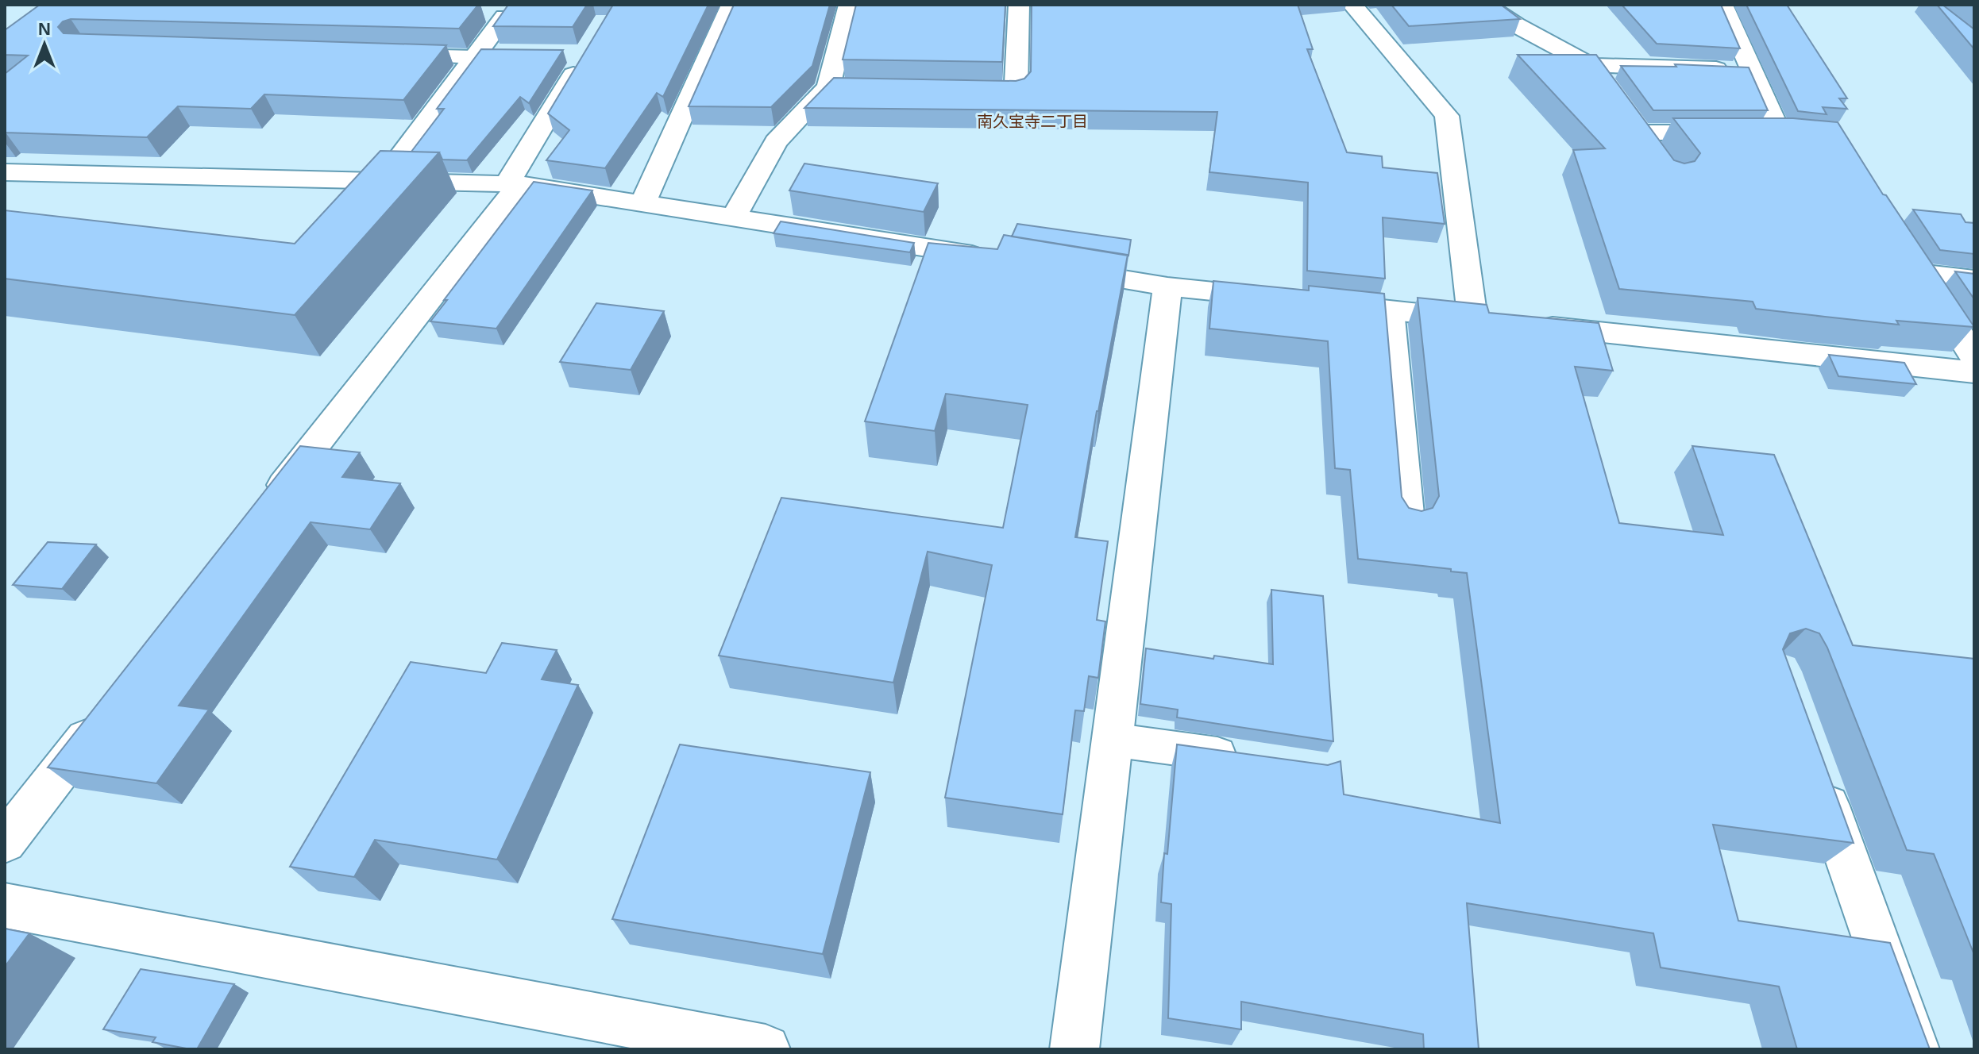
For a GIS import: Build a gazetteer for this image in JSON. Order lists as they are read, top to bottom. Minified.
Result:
{"districts":["南久宝寺二丁目"],"north":"top"}
